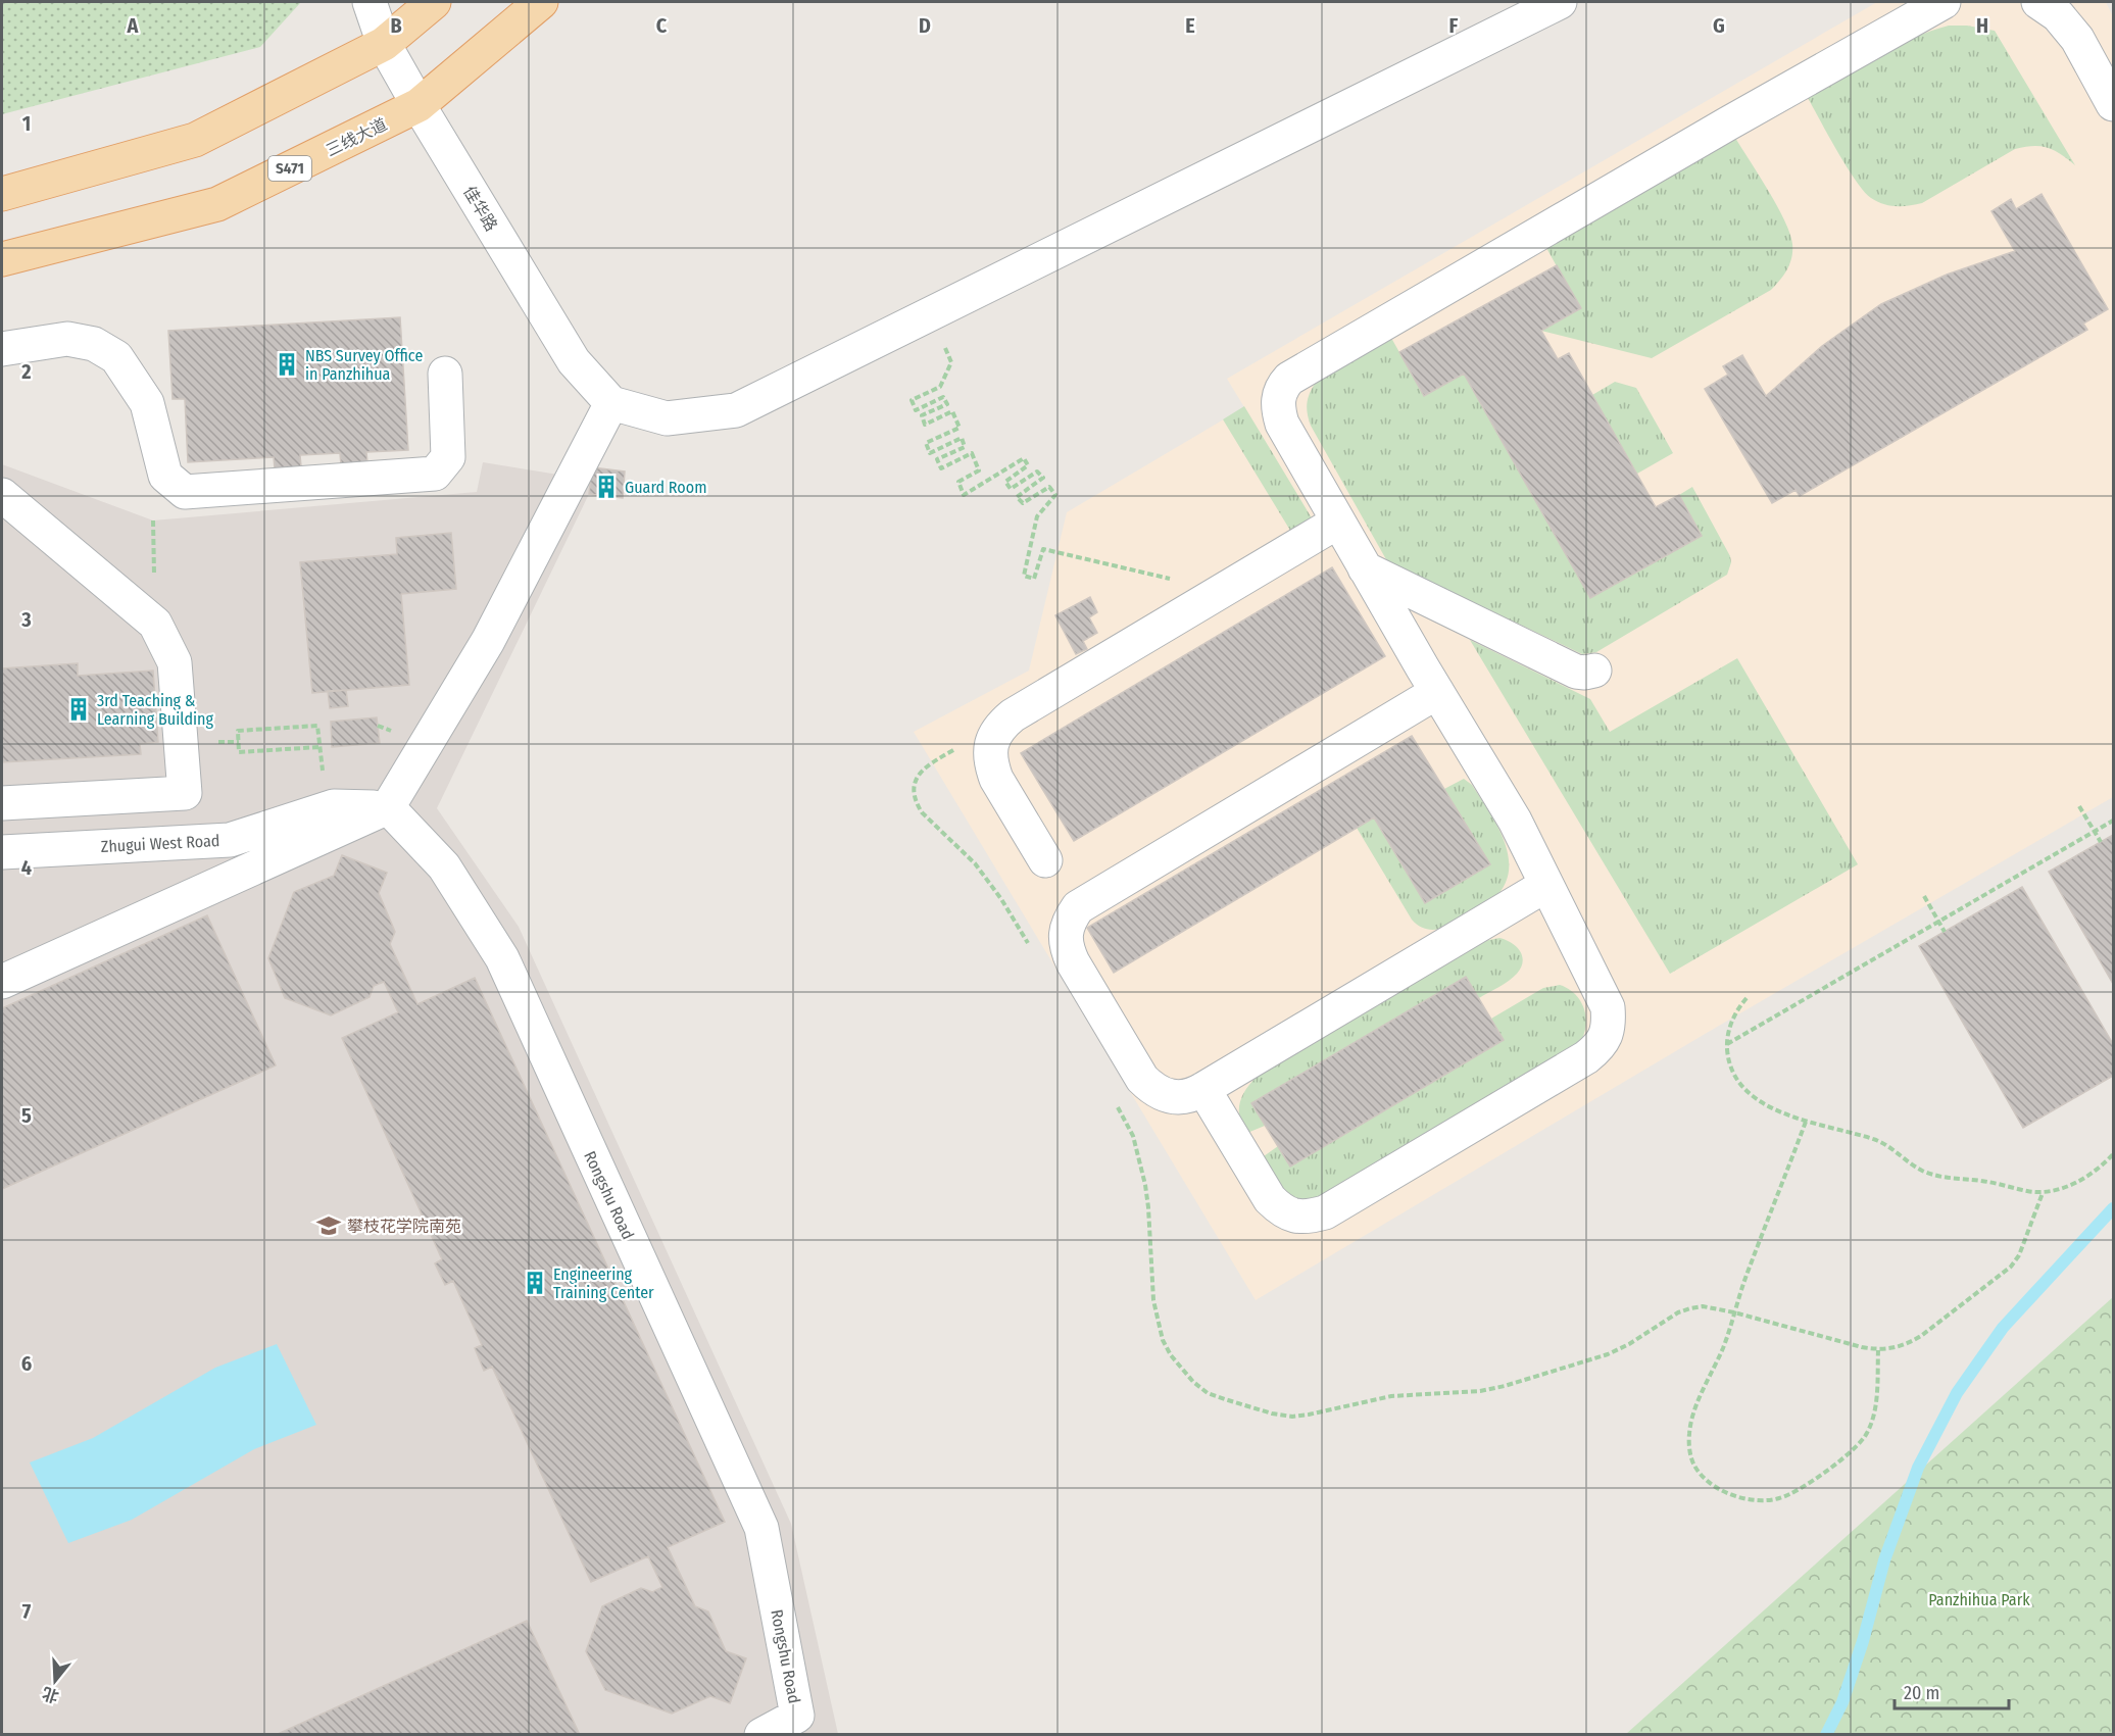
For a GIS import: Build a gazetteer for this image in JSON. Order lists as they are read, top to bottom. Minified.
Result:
{"streets":{"main road":["三线大道","S471"],"street":["佳华路","Zhugui West Road","Rongshu Road"]},"crossings":[["三线大道","佳华路"],["Zhugui West Road","Rongshu Road"]],"parks":["Panzhihua Park"],"places":{"building":["NBS Survey Office in Panzhihua","Guard Room","3rd Teaching & Learning Building","Engineering Training Center"],"school or university":["攀枝花学院南苑"]},"scale_bar":"20 m","north":"bottom","grid":{"columns":["A","B","C","D","E","F","G","H"],"rows":["1","2","3","4","5","6","7"]}}
